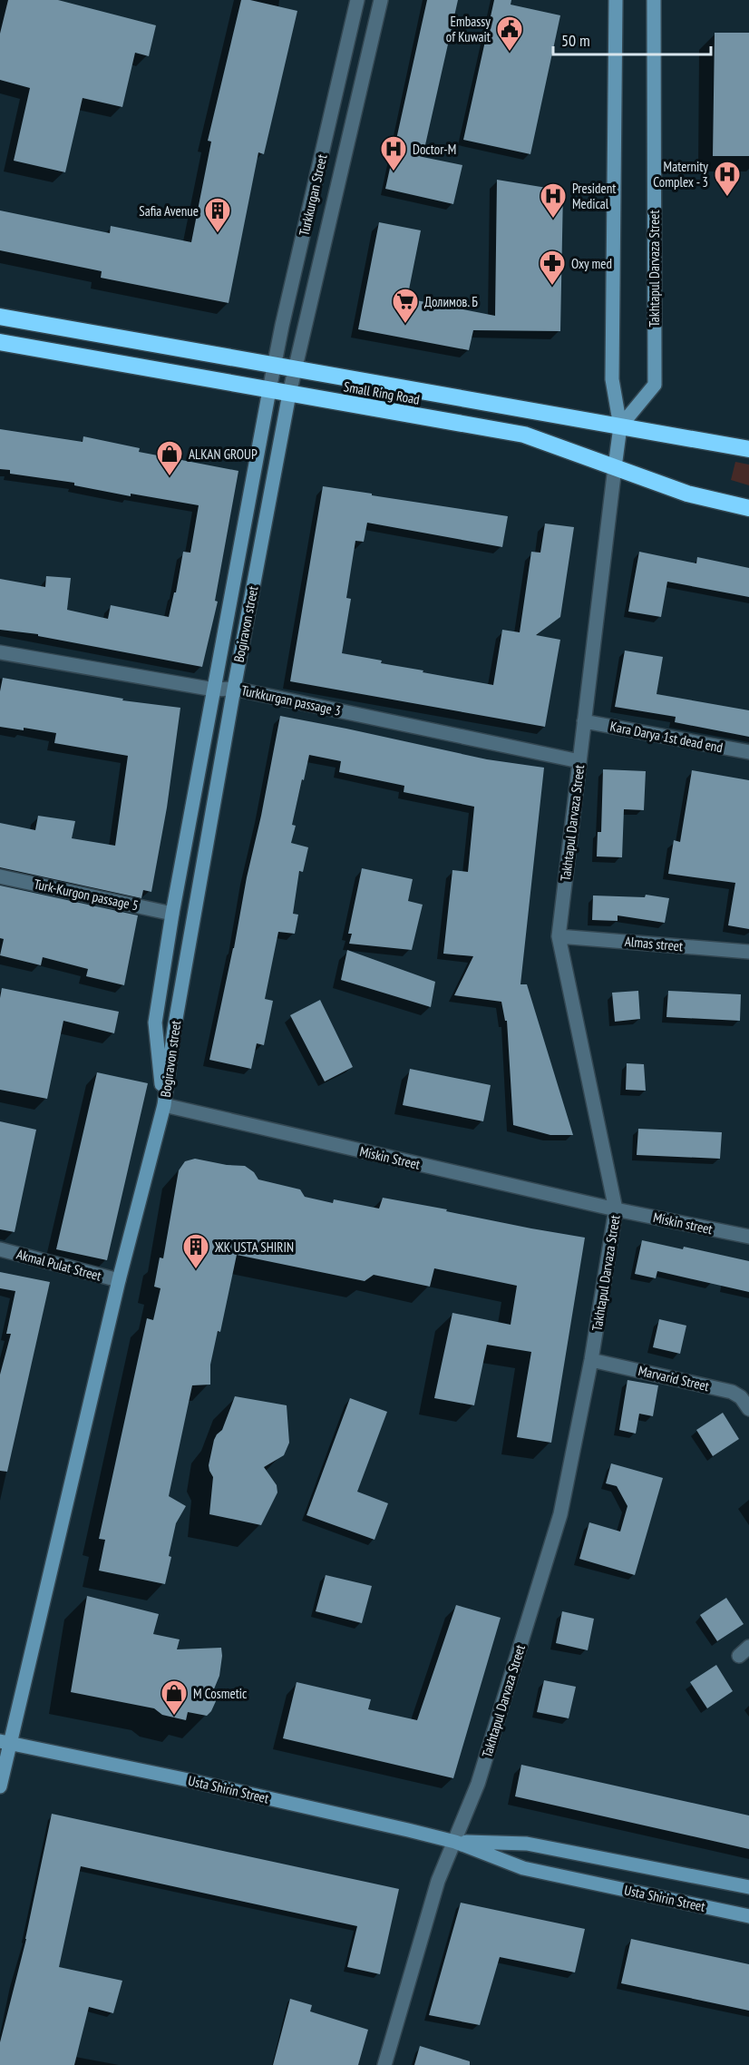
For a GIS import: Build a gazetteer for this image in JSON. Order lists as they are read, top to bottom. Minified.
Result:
{"streets":{"highway":["Small Ring Road"],"street":["Turkkurgan Street","Takhtapul Darvaza Street","Bogiravon street","Turkkurgan passage 3","Kаra Darya 1st dead end","Turk-Kurgon passage 5","Almas street","Miskin Street","Miskin street","Akmal Pulat Street","Marvarid Street","Usta Shirin Street"]},"crossings":[["Turkkurgan Street","Small Ring Road"],["Turkkurgan Street","Bogiravon street"],["Takhtapul Darvaza Street","Small Ring Road"],["Takhtapul Darvaza Street","Turkkurgan passage 3"],["Takhtapul Darvaza Street","Kаra Darya 1st dead end"],["Takhtapul Darvaza Street","Almas street"],["Takhtapul Darvaza Street","Miskin Street"],["Takhtapul Darvaza Street","Miskin street"],["Takhtapul Darvaza Street","Marvarid Street"],["Takhtapul Darvaza Street","Usta Shirin Street"],["Small Ring Road","Bogiravon street"],["Bogiravon street","Turkkurgan passage 3"],["Bogiravon street","Turk-Kurgon passage 5"],["Bogiravon street","Miskin Street"],["Miskin Street","Miskin street"]],"places":{"public building":["Embassy of Kuwait"],"hospital":["Doctor-M","Maternity Complex - 3","President Medical"],"building":["Safia Avenue","ЖК USTA SHIRIN"],"pharmacy":["Oxy med"],"supermarket":["Долимов. Б"],"shop":["ALKAN GROUP","M Cosmetic"]},"scale_bar":"50 m"}
